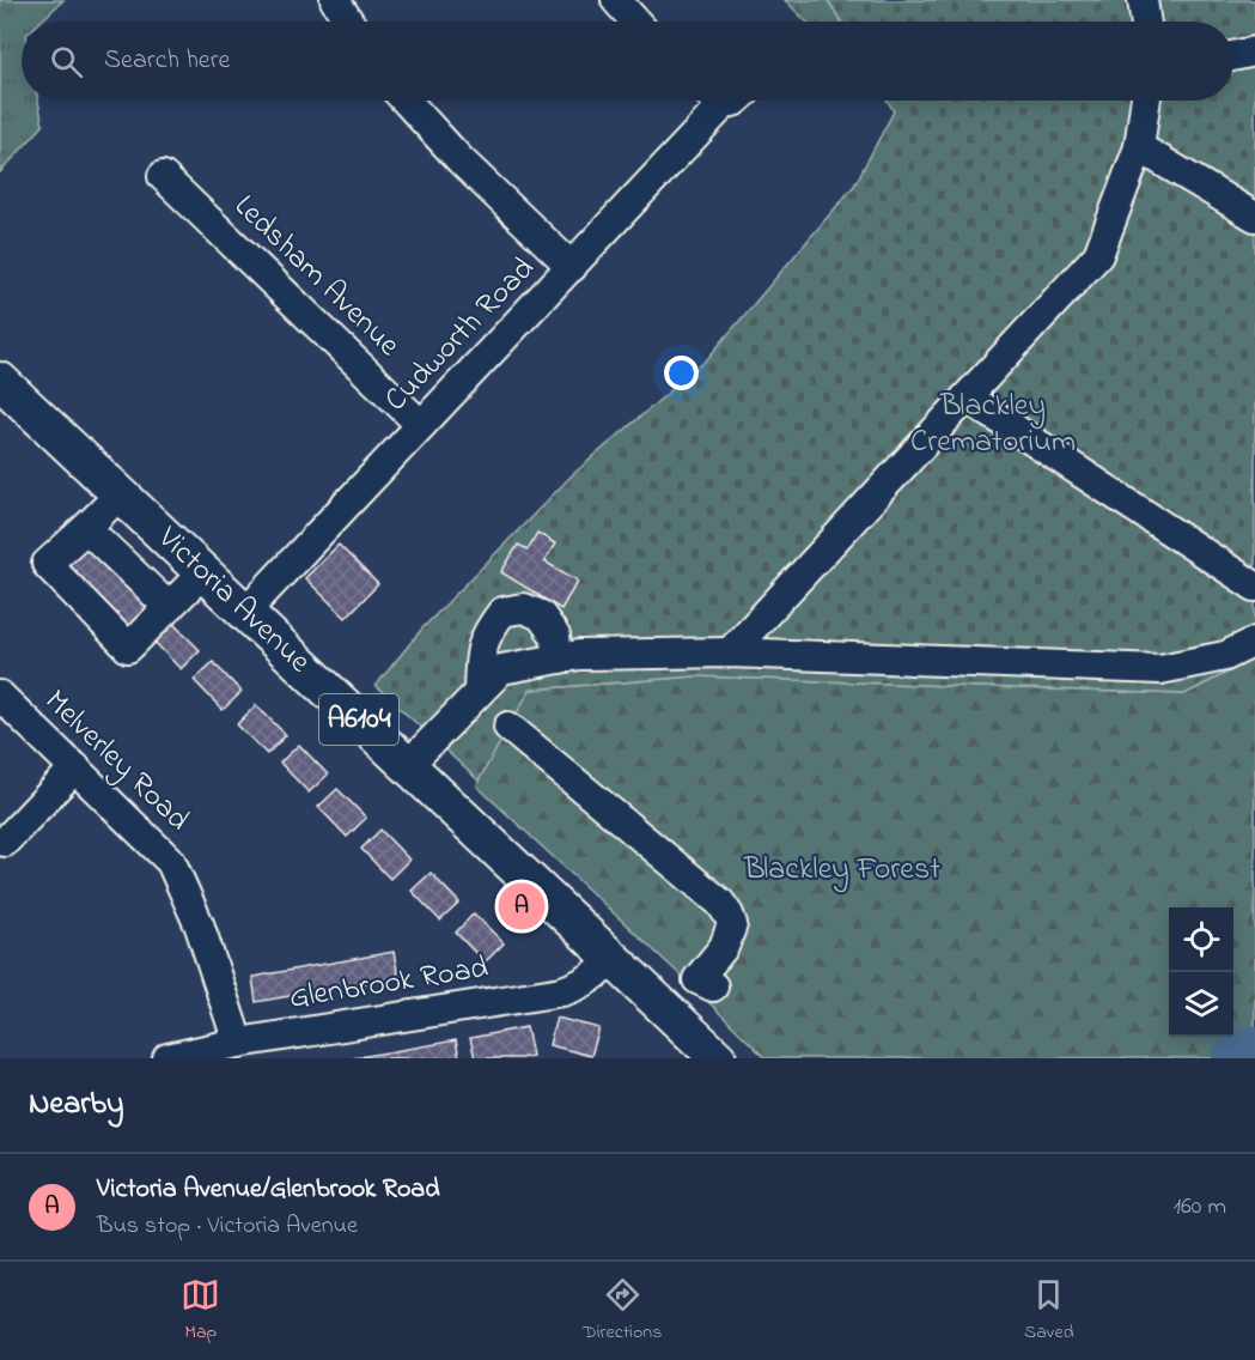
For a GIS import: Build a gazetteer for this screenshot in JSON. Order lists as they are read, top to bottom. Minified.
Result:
{"streets":{"main road":["Victoria Avenue","A6104"],"street":["Ledsham Avenue","Cudworth Road","Melverley Road","Glenbrook Road"]},"crossings":[["Ledsham Avenue","Cudworth Road"],["Cudworth Road","Victoria Avenue"],["Victoria Avenue","Glenbrook Road"],["Melverley Road","Glenbrook Road"]],"parks":["Blackley Crematorium","Blackley Forest"],"page":{"search":"Search here","pins":"A","heading":"Nearby","list":[{"mark":"A","name":"Victoria Avenue/Glenbrook Road","note":"Bus stop · Victoria Avenue","value":"160 m"}],"nav":["Map","Directions","Saved"]}}
